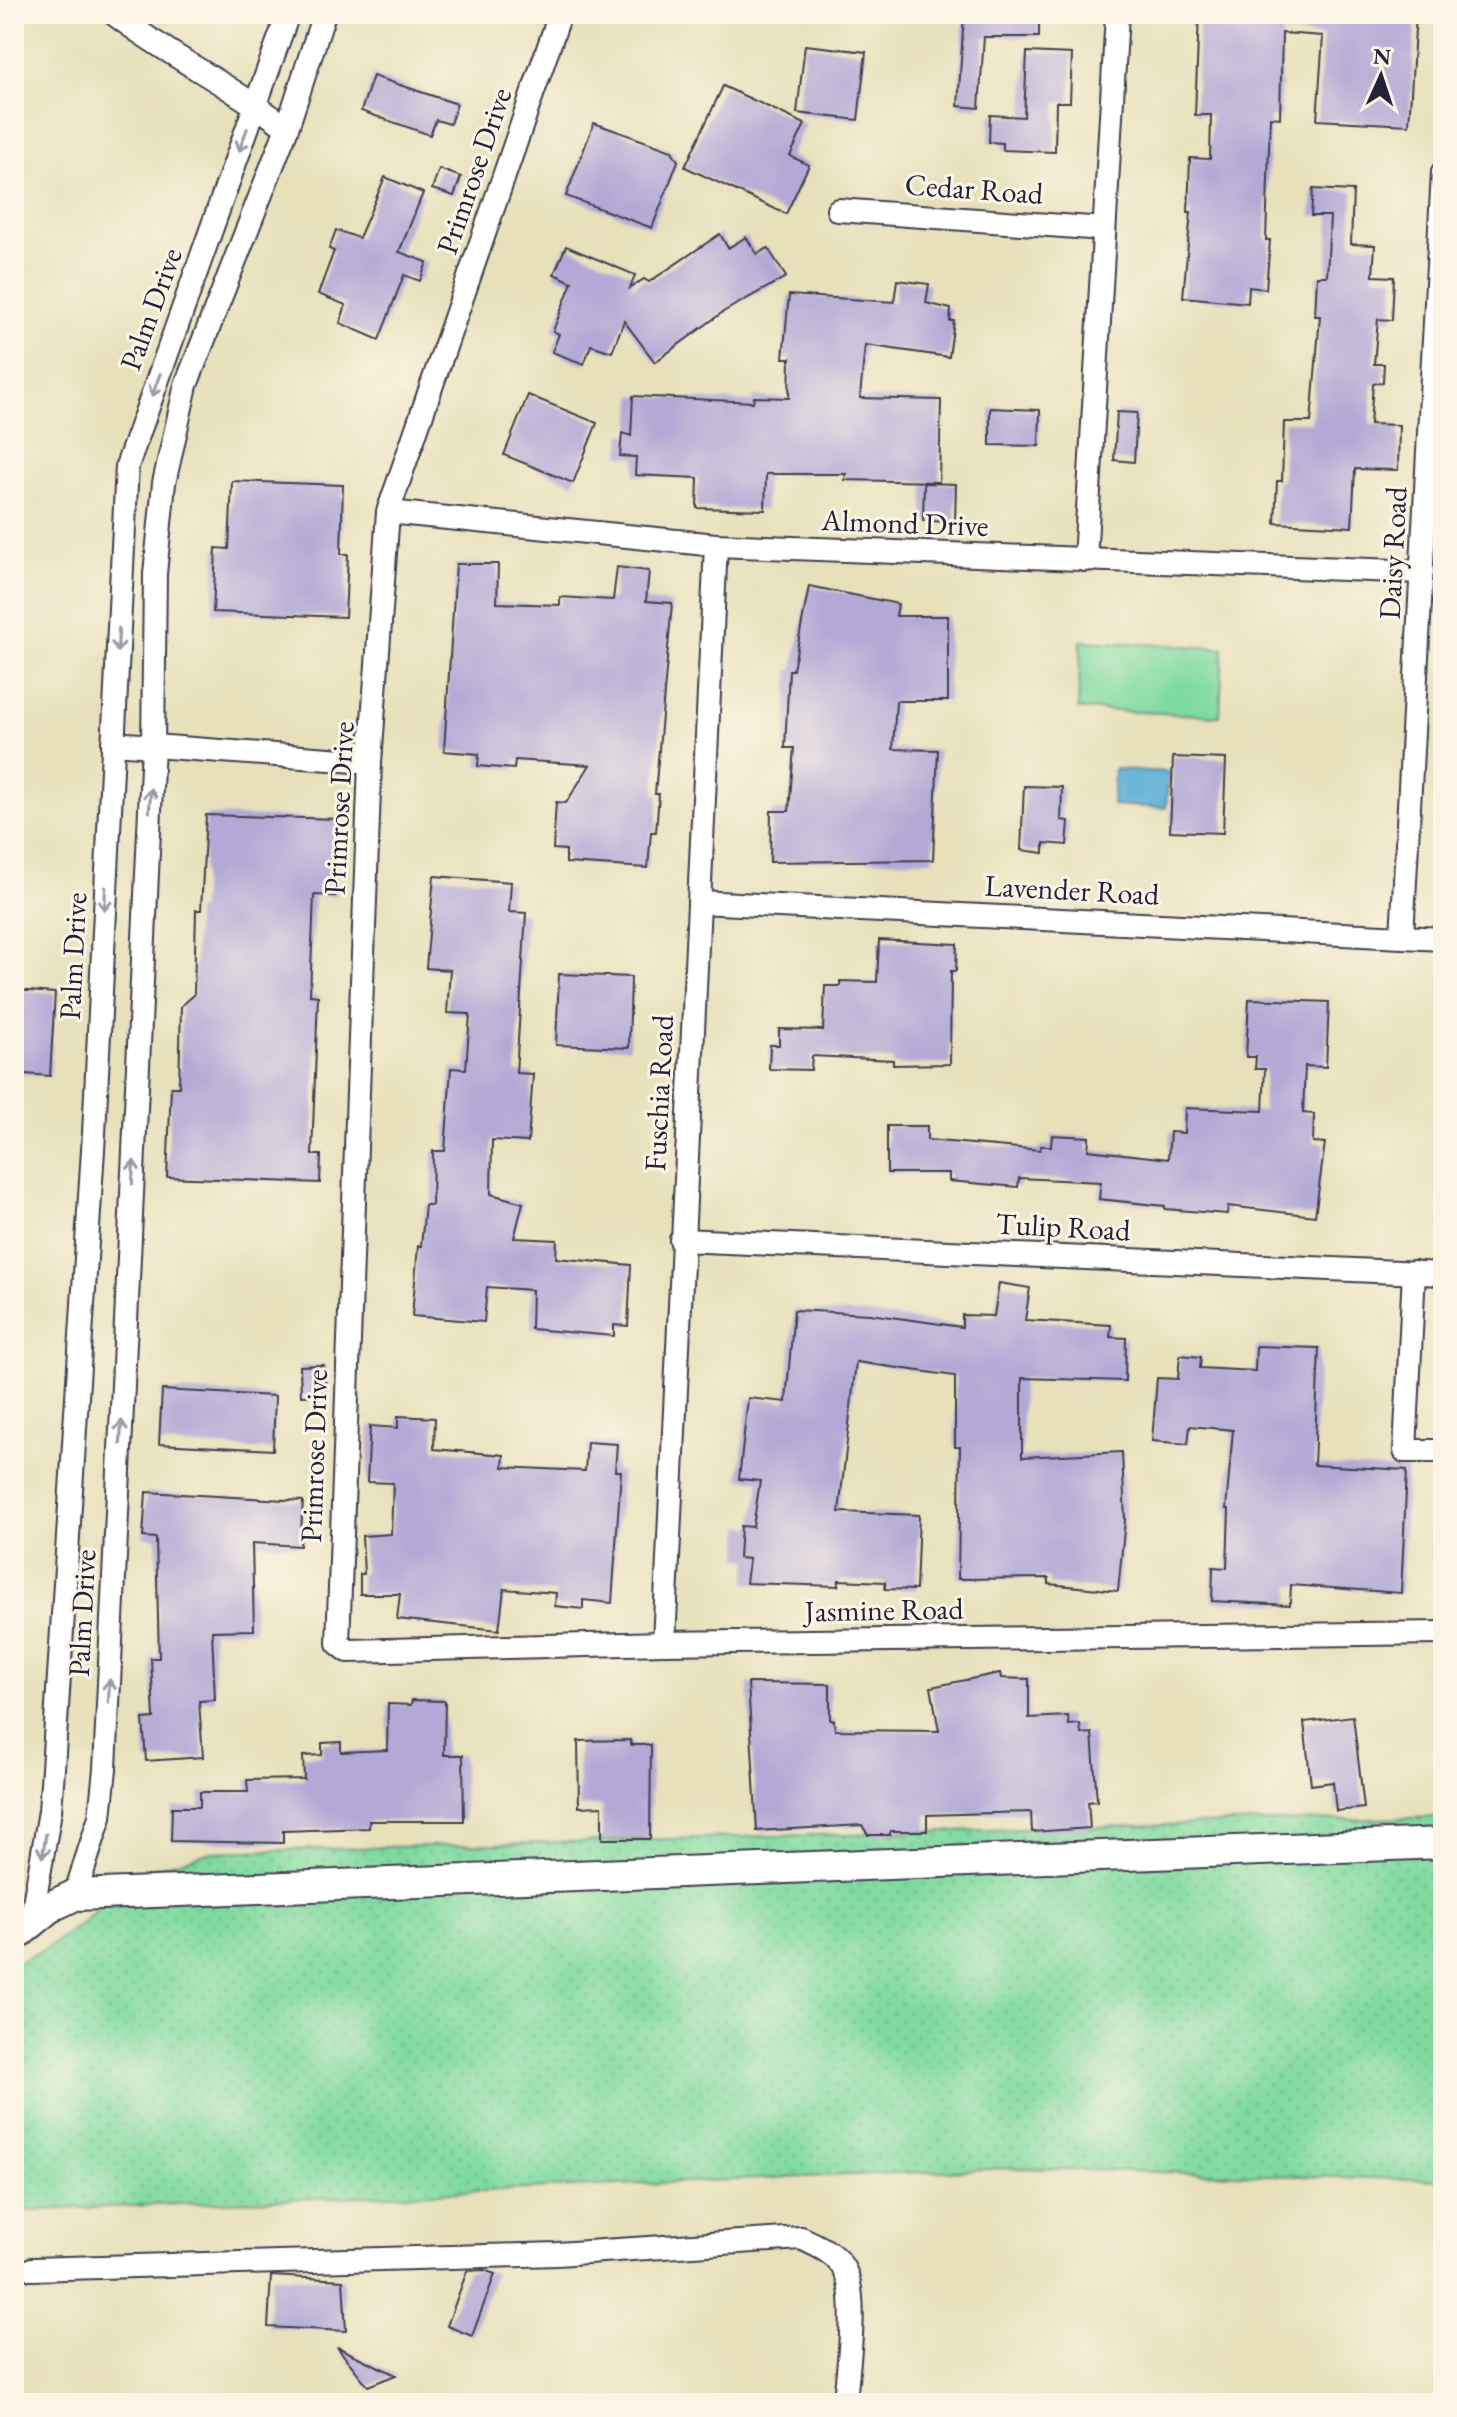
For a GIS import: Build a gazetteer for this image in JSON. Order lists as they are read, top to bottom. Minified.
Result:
{"streets":{"street":["Primrose Drive","Cedar Road","Palm Drive","Almond Drive","Daisy Road","Lavender Road","Fuschia Road","Tulip Road","Jasmine Road"]},"crossings":[["Primrose Drive","Almond Drive"],["Primrose Drive","Jasmine Road"],["Almond Drive","Daisy Road"],["Almond Drive","Fuschia Road"],["Daisy Road","Lavender Road"],["Lavender Road","Fuschia Road"],["Fuschia Road","Tulip Road"],["Fuschia Road","Jasmine Road"]],"north":"top"}
